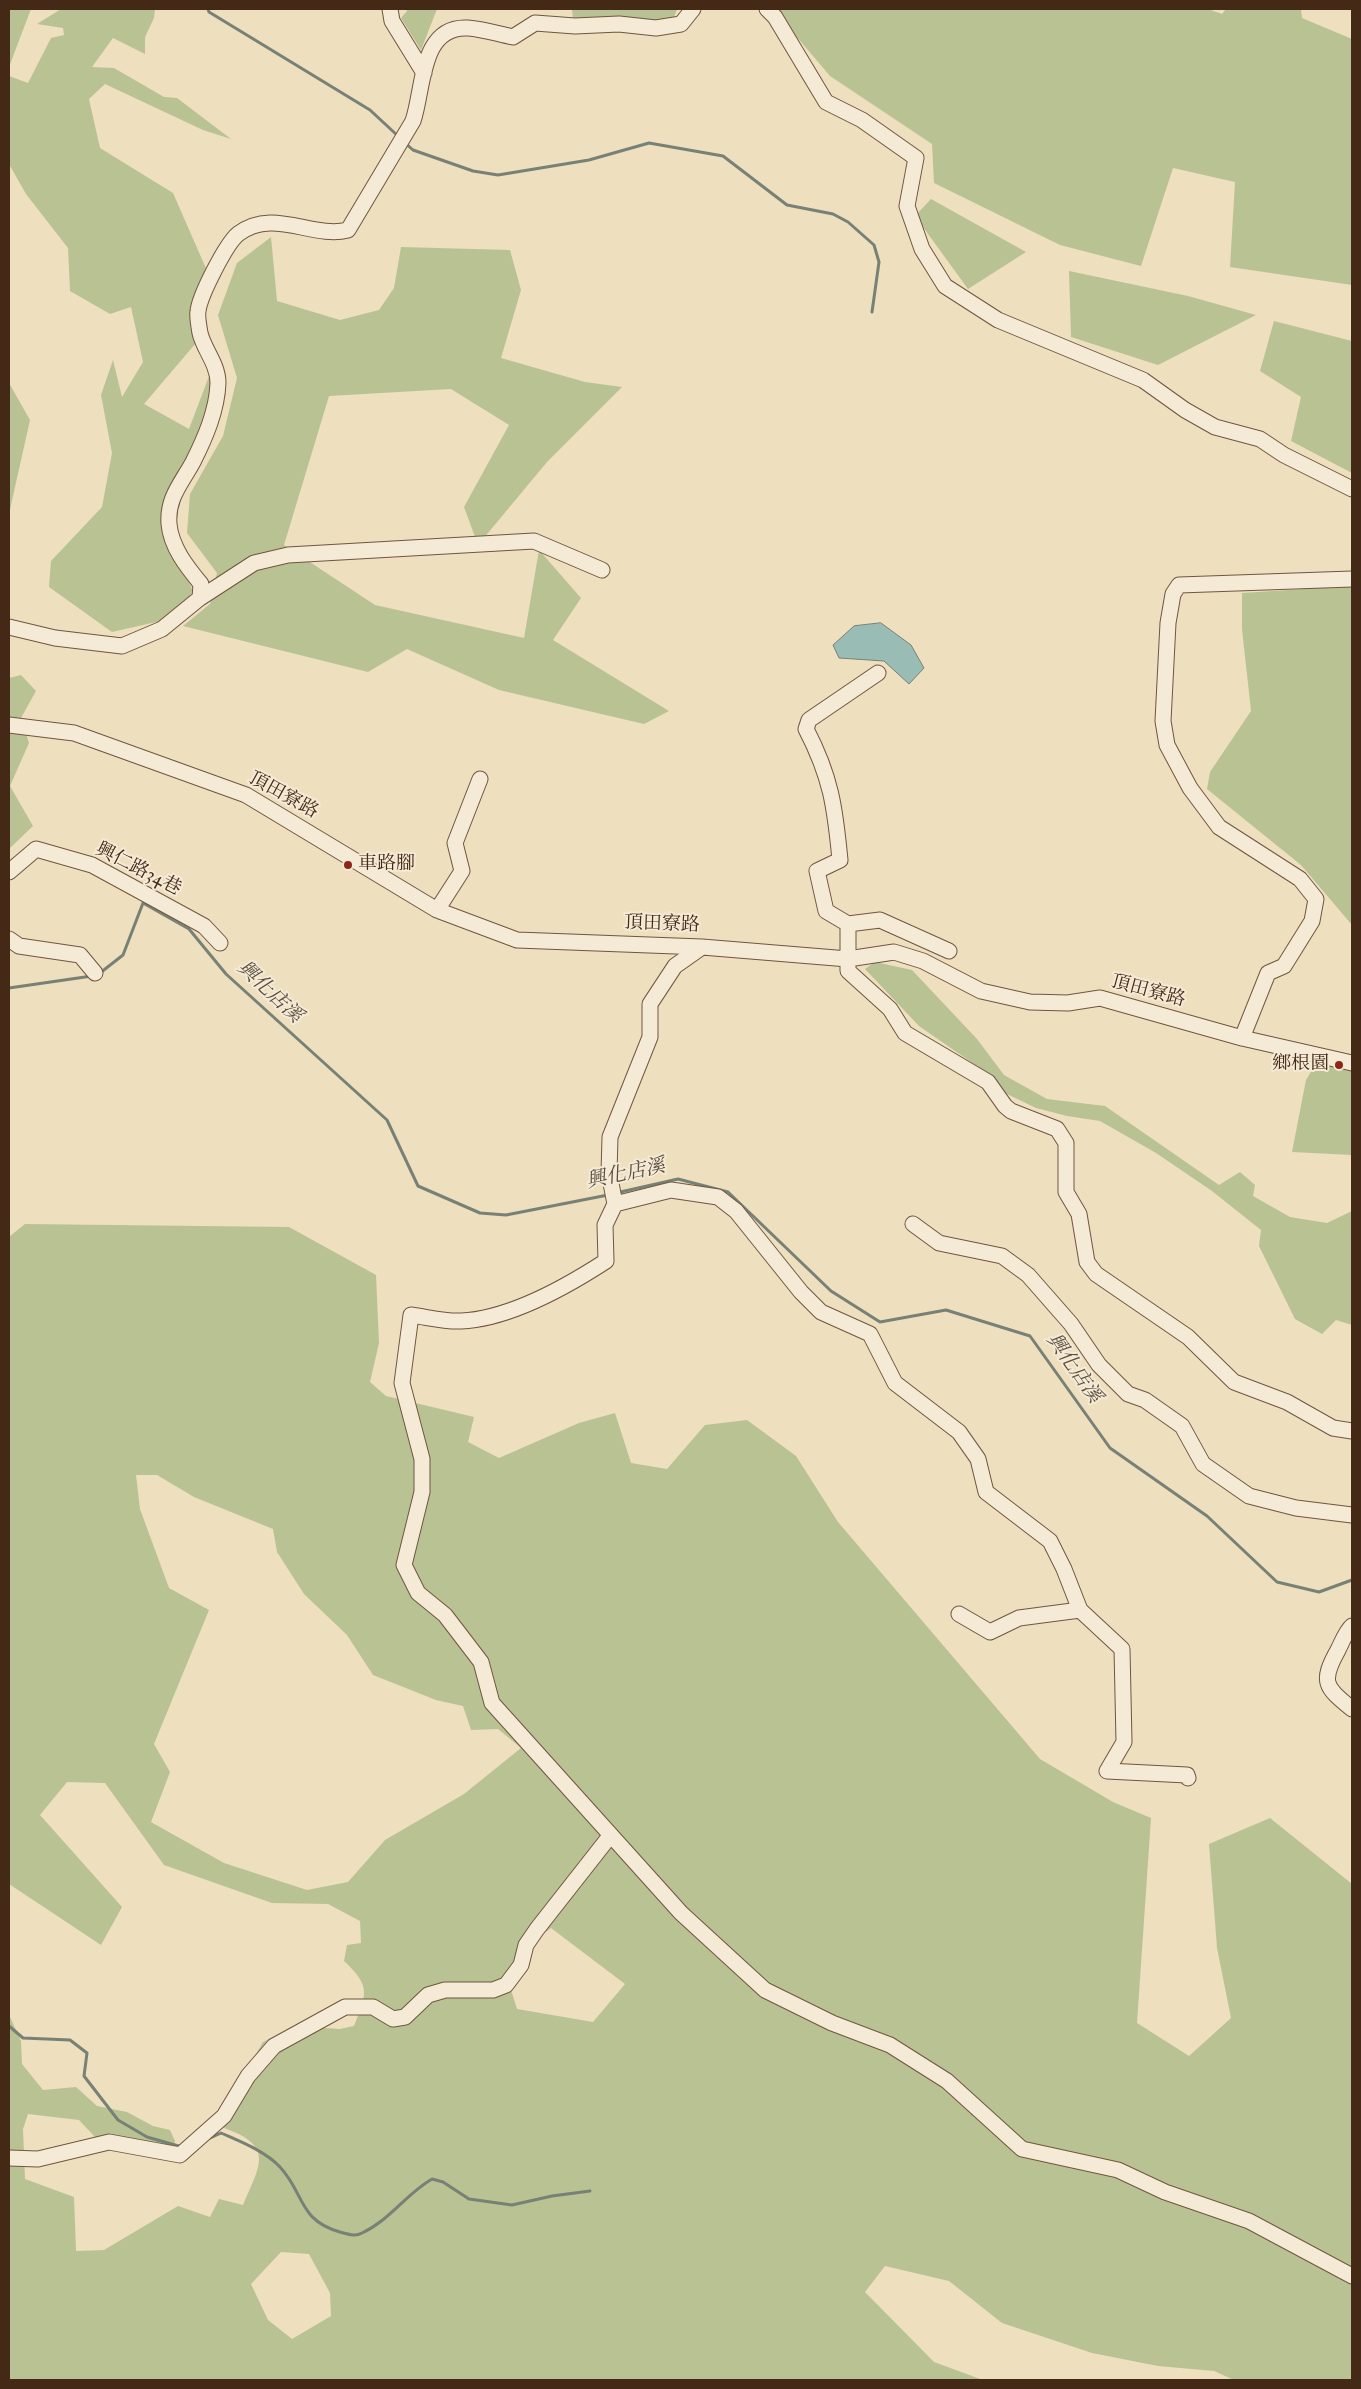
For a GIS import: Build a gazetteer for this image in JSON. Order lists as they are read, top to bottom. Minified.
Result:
{"streets":{"street":["頂田寮路","興仁路34巷"]},"water":["興化店溪"],"places":["車路腳","鄉根園"]}
